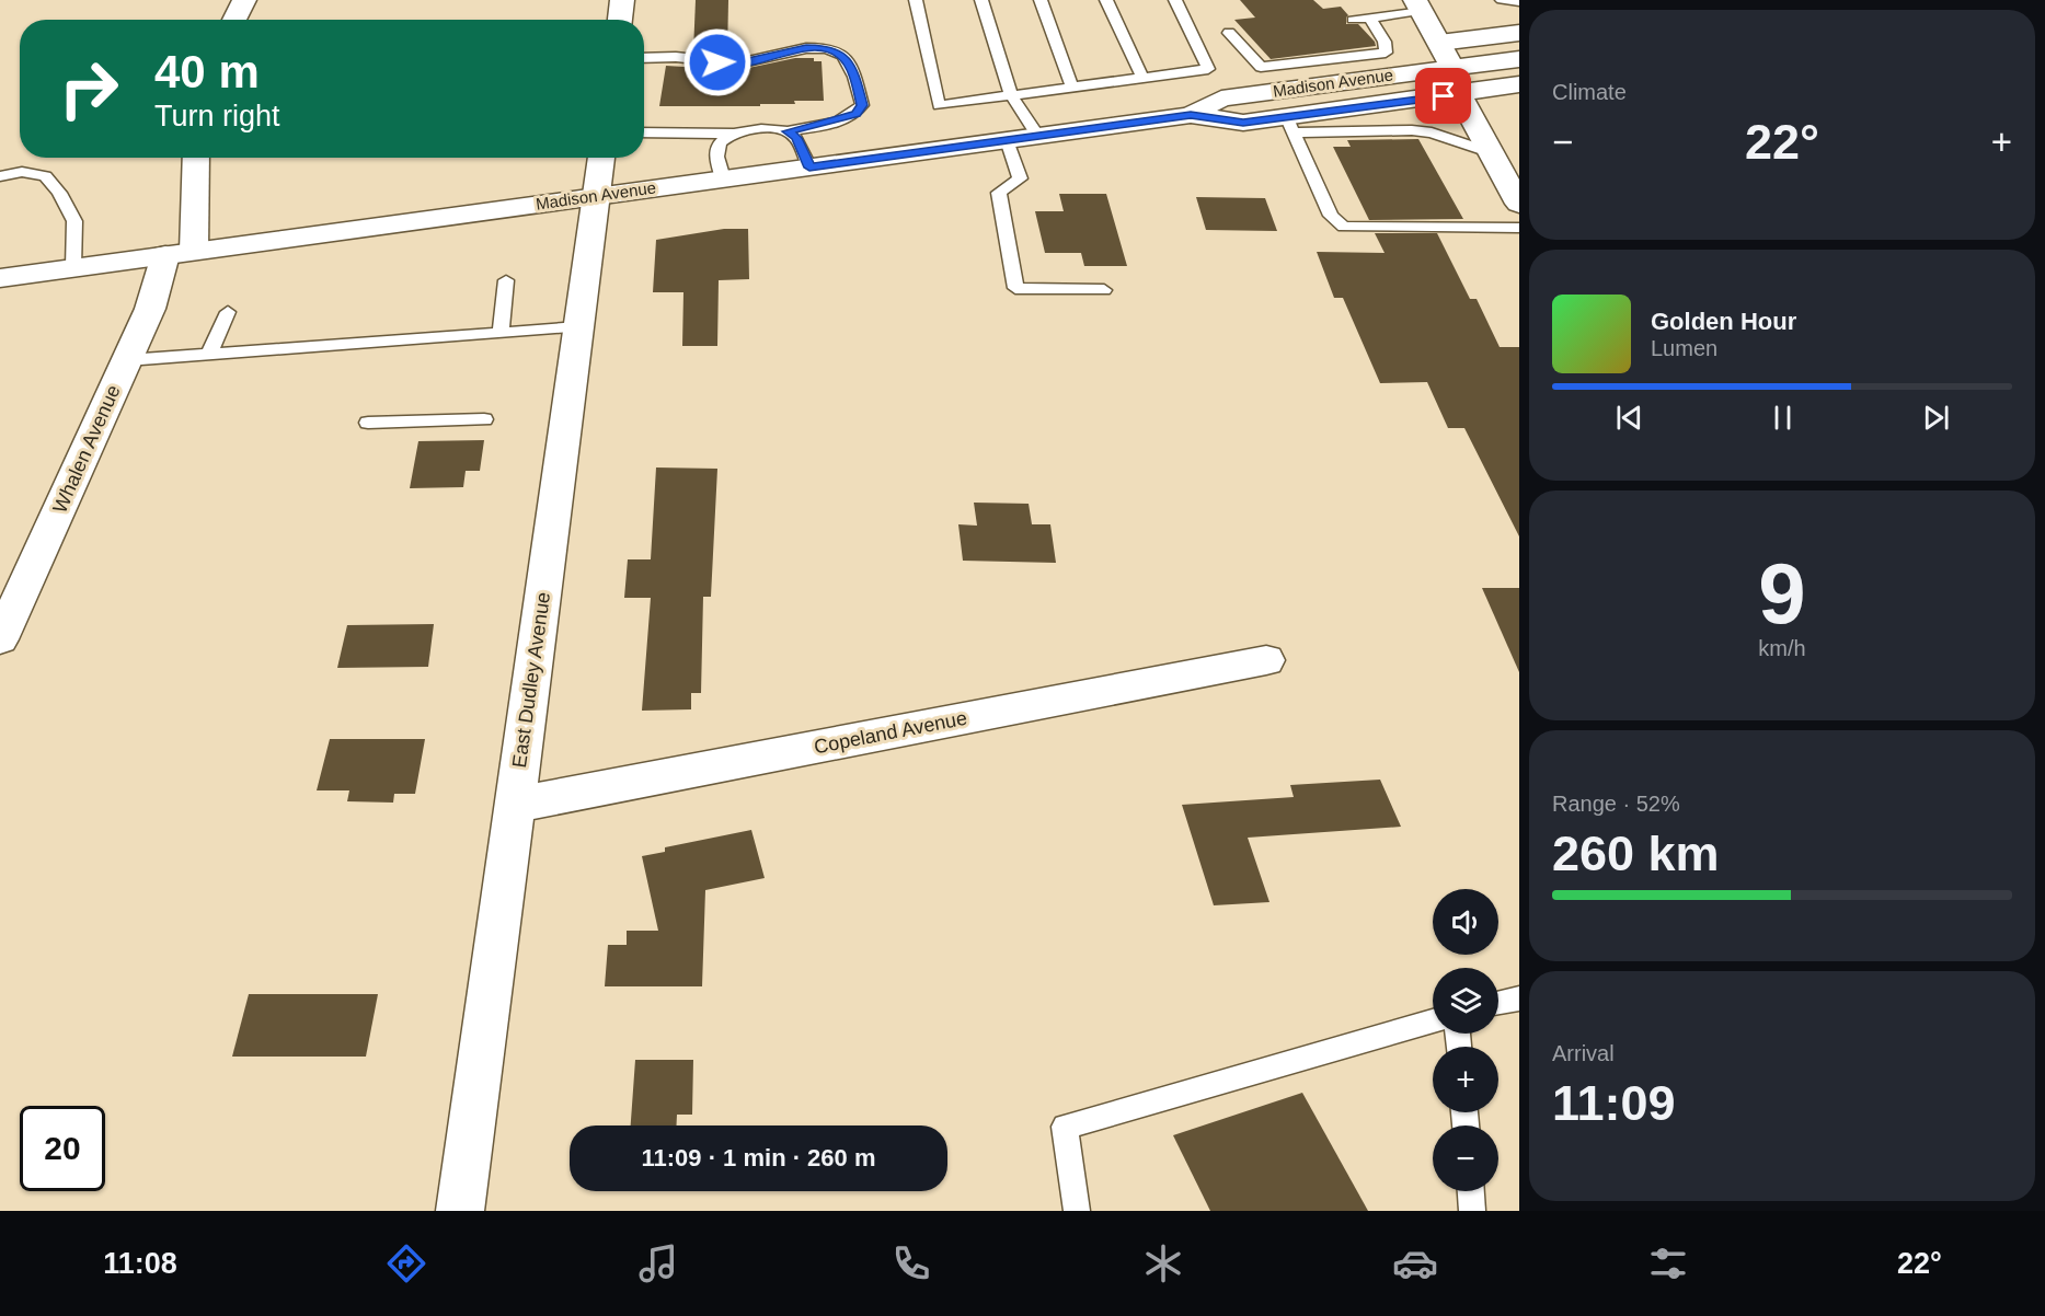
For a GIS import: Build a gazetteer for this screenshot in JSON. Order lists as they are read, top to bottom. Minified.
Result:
{"streets":{"street":["Madison Avenue","Whalen Avenue","East Dudley Avenue","Copeland Avenue"]},"crossings":[["Madison Avenue","Whalen Avenue"],["Madison Avenue","East Dudley Avenue"],["East Dudley Avenue","Copeland Avenue"]],"page":{"tile":["Climate",["9","km/h"],["Range · 52%","260 km"],["Arrival","11:09"]],"turn":["40 m","Turn right"],"heat":["−","22°","+"],"song":["Golden Hour","Lumen"],"map_buttons":["+","−"],"limit":"20","trip":"11:09 · 1 min · 260 m","tabs":["11:08","22°"]}}
